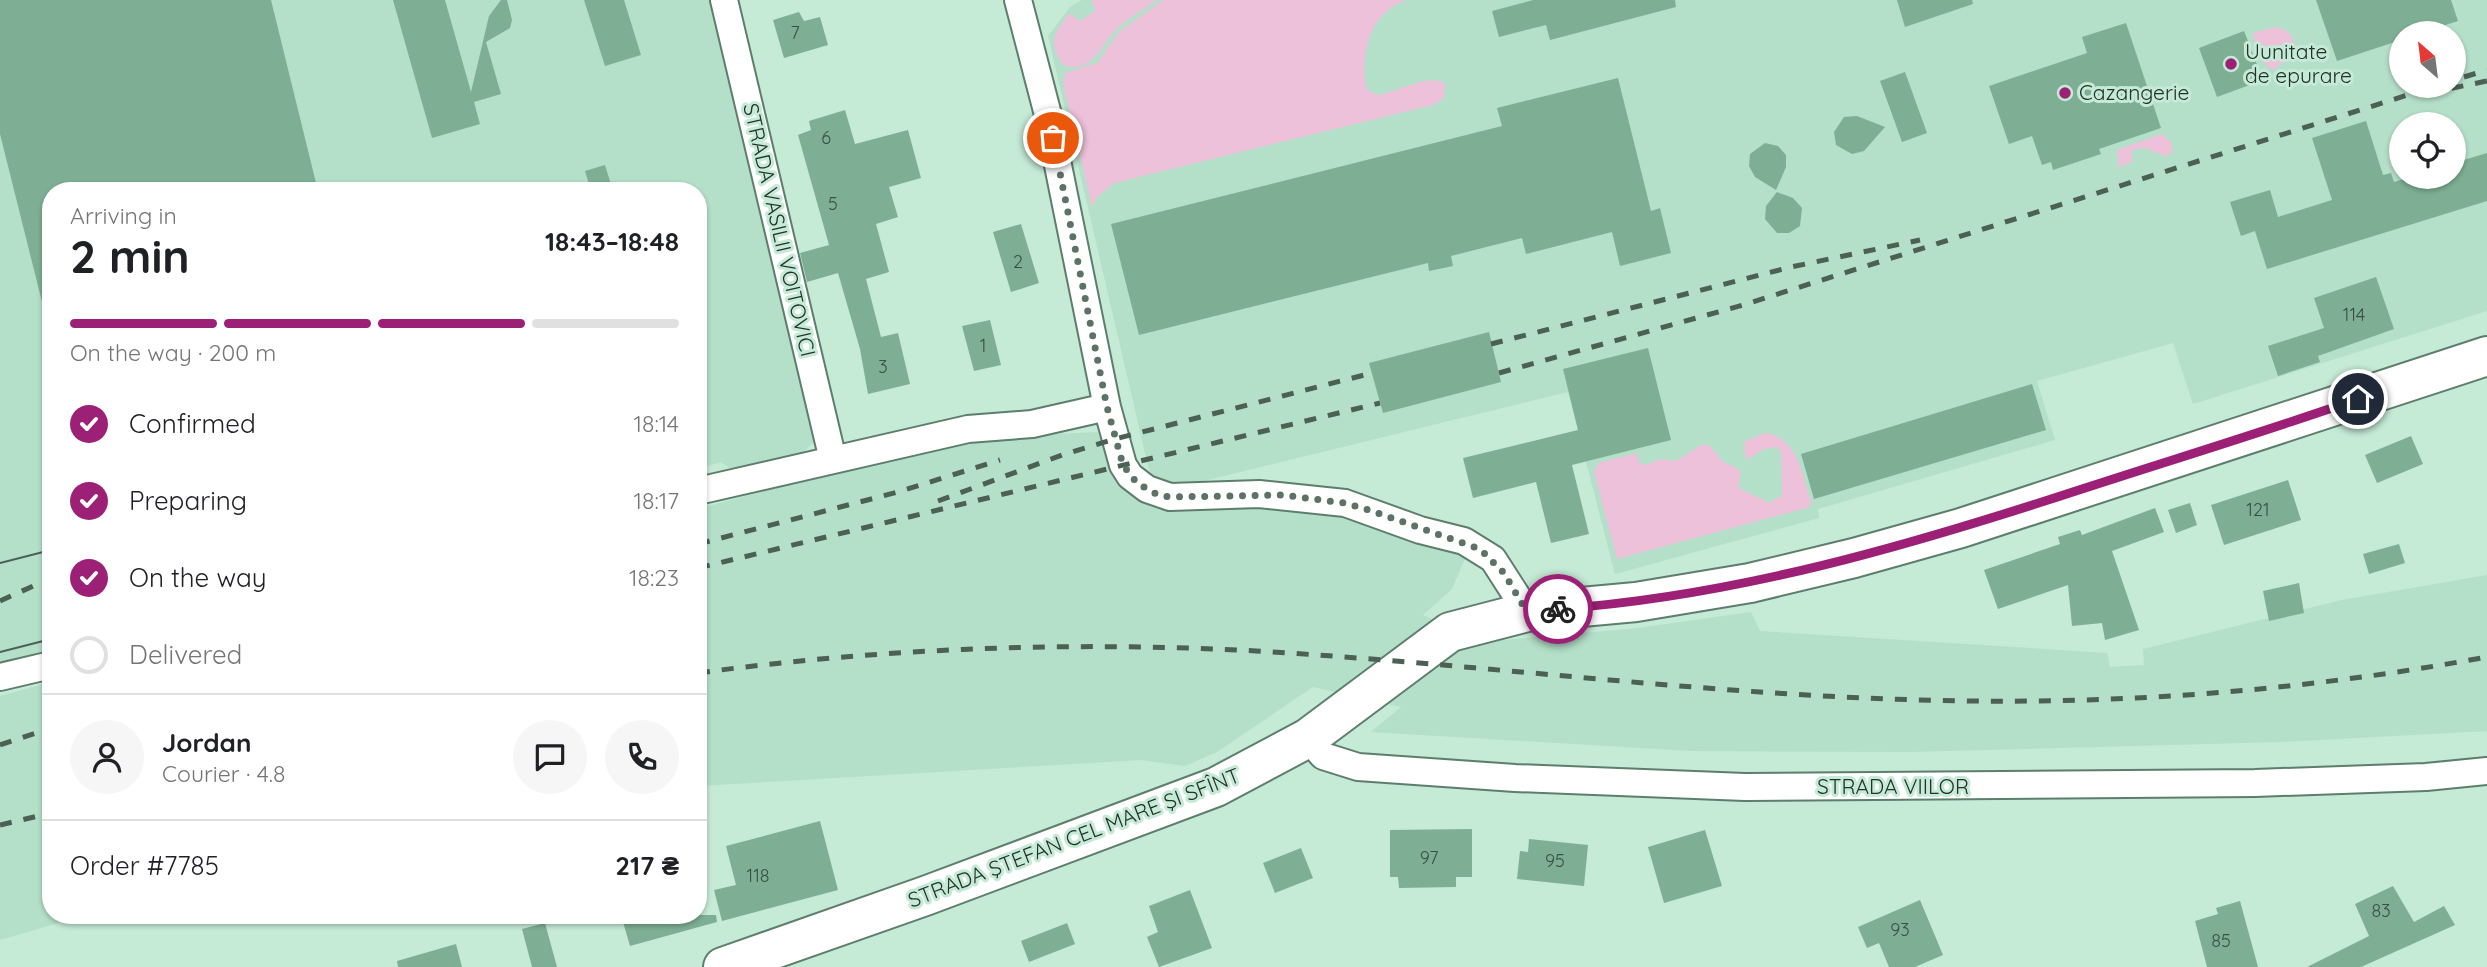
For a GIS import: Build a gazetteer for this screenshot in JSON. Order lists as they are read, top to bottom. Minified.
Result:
{"streets":{"main road":["STRADA ŞTEFAN CEL MARE ŞI SFÎNT"],"street":["STRADA VASILII VOITOVICI","STRADA VIILOR"]},"crossings":[["STRADA VIILOR","STRADA ŞTEFAN CEL MARE ŞI SFÎNT"]],"places":["Uunitate de epurare","Cazangerie"],"house_numbers":["7","6","5","2","114","1","3","121","97","95","118","83","93","85"],"north":"top left","page":{"heading":["2 min","Arriving in","18:43–18:48"],"panel":["Jordan","Courier · 4.8","Order #7785","217 ₴"],"bar":"On the way · 200 m","list":[["Confirmed","18:14"],["Preparing","18:17"],["On the way","18:23"],"Delivered"]}}
